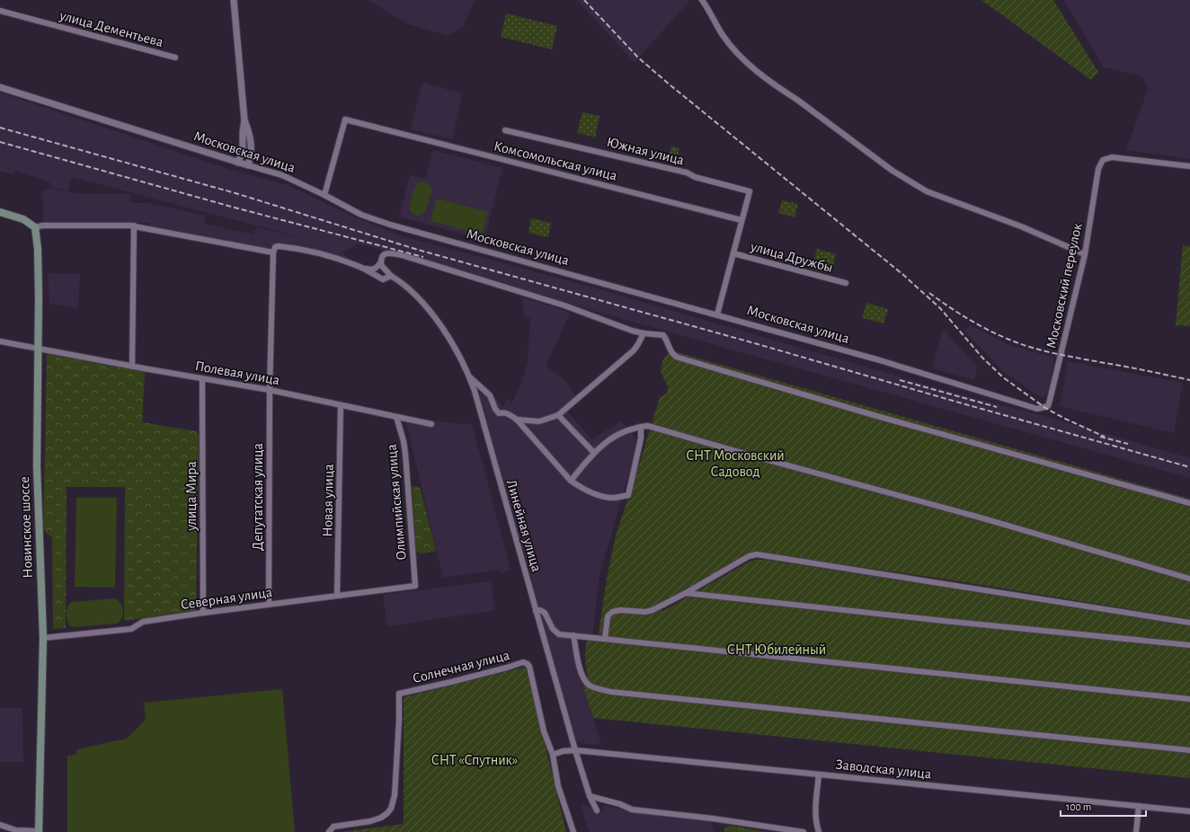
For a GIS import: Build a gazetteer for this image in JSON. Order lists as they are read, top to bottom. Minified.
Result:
{"streets":{"main road":["Новинское шоссе"],"street":["улица Дементьева","Южная улица","Московская улица","Комсомольская улица","улица Дружбы","Московский переулок","Полевая улица","улица Мира","Депутатская улица","Новая улица","Олимпийская улица","Линейная улица","Северная улица","Солнечная улица","Заводская улица"]},"crossings":[["Южная улица","Комсомольская улица"],["Московская улица","Комсомольская улица"],["Московская улица","Московский переулок"],["Полевая улица","улица Мира"],["Полевая улица","Депутатская улица"],["Полевая улица","Новая улица"],["Полевая улица","Олимпийская улица"],["Полевая улица","Новинское шоссе"],["улица Мира","Северная улица"],["Депутатская улица","Северная улица"],["Новая улица","Северная улица"],["Олимпийская улица","Северная улица"],["Линейная улица","Заводская улица"],["Новинское шоссе","Северная улица"],["Солнечная улица","Заводская улица"]],"parks":["СНТ Московский Садовод","СНТ Юбилейный","СНТ «Спутник»"],"scale_bar":"100 m"}
